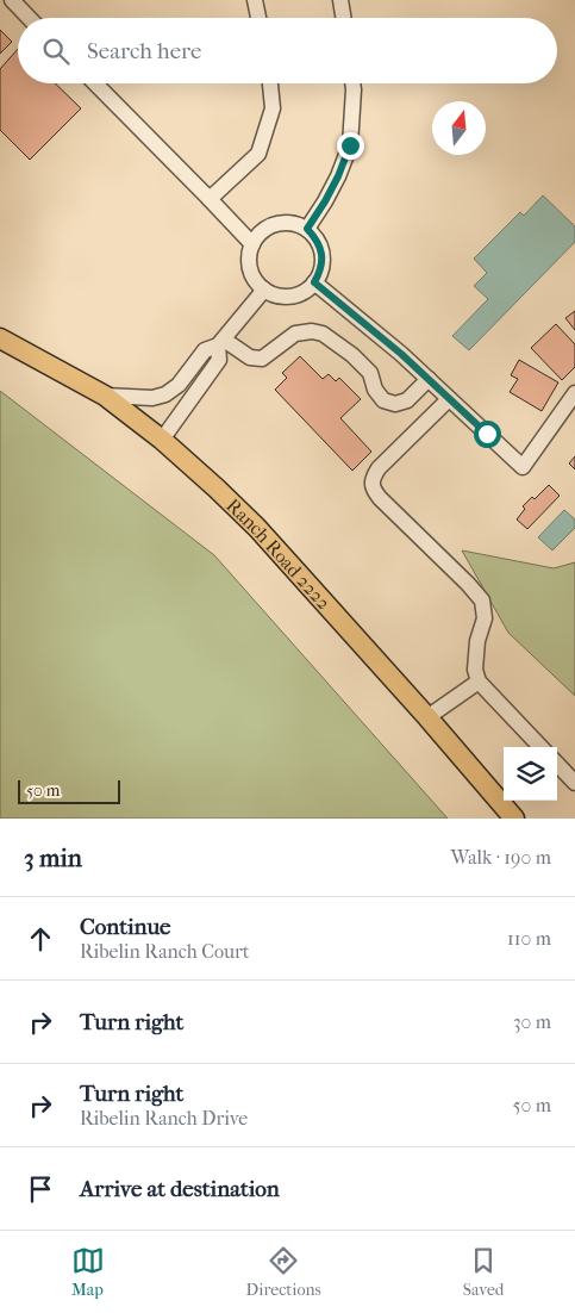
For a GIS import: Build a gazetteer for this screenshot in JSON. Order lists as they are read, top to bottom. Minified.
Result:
{"streets":{"main road":["Ranch Road 2222"]},"scale_bar":"50 m","north":"top","page":{"search":"Search here","scale":"50 m","heading":["3 min","Walk · 190 m"],"list":[["Continue","Ribelin Ranch Court","110 m"],["Turn right","30 m"],["Turn right","Ribelin Ranch Drive","50 m"],"Arrive at destination"],"nav":["Map","Directions","Saved"]}}
